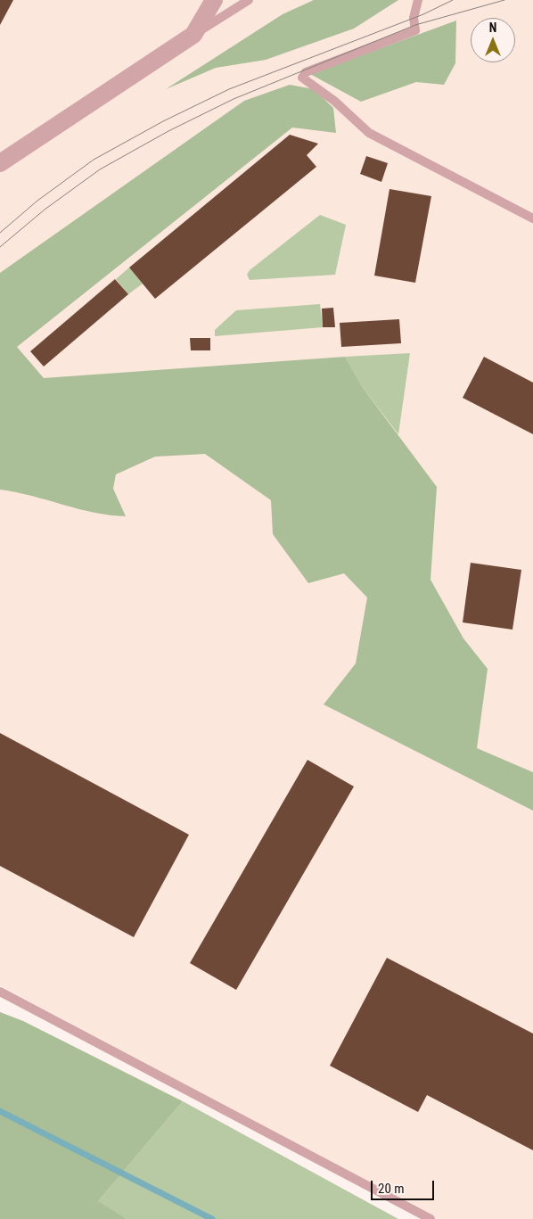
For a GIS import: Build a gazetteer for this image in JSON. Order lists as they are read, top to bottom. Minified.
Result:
{"scale_bar":"20 m","north":"top"}
